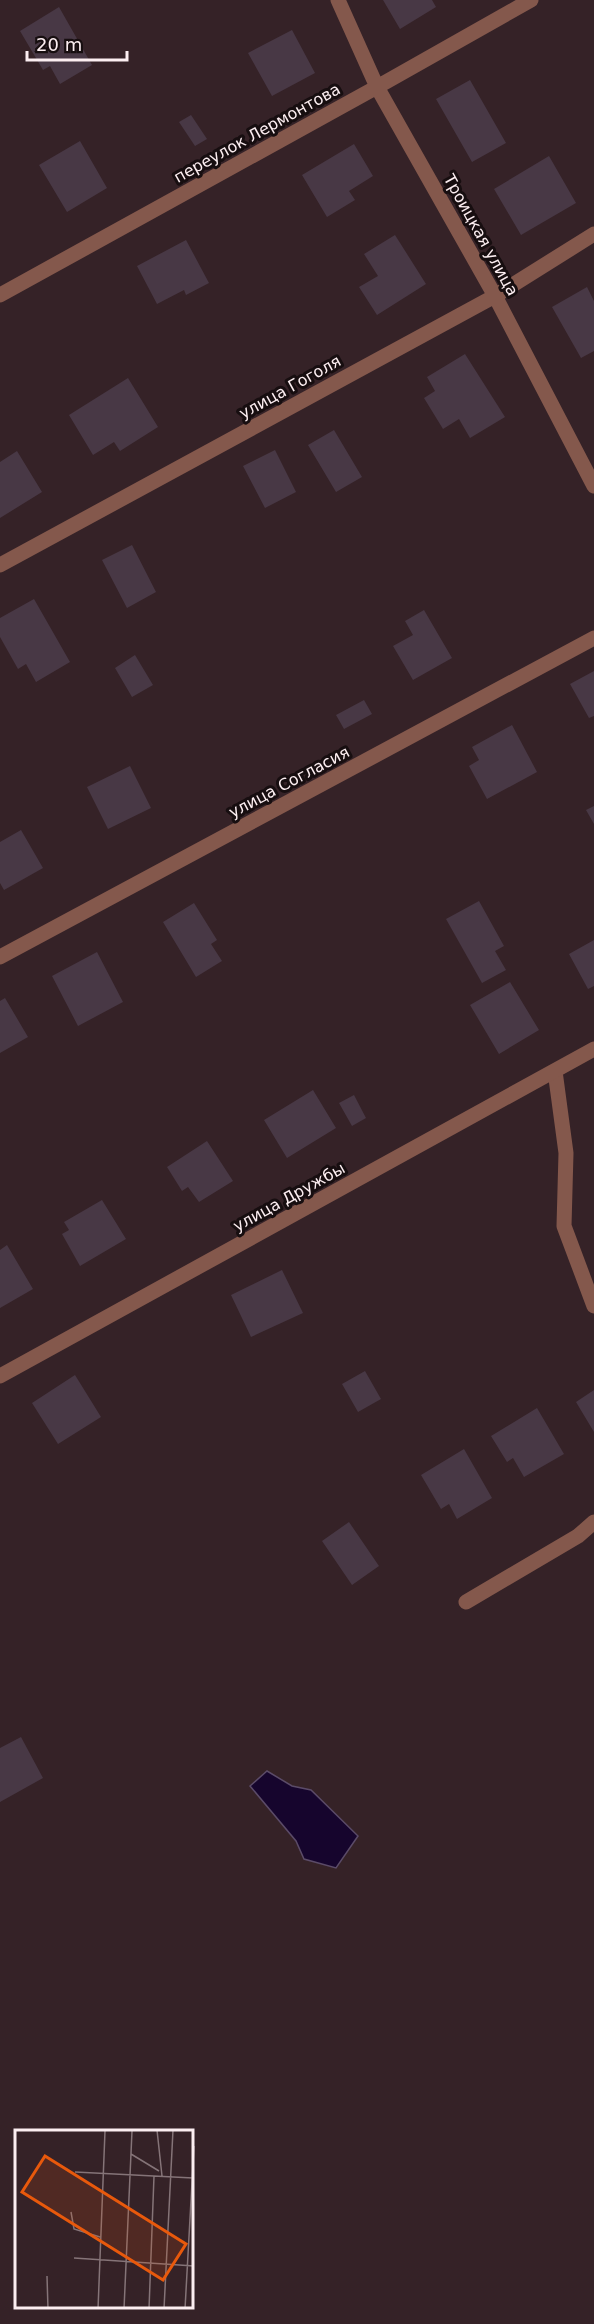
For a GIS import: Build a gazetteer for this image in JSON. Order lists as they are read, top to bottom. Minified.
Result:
{"streets":{"street":["переулок Лермонтова","Троицкая улица","улица Гоголя","улица Согласия","улица Дружбы"]},"crossings":[["переулок Лермонтова","Троицкая улица"],["Троицкая улица","улица Гоголя"]],"scale_bar":"20 m"}
